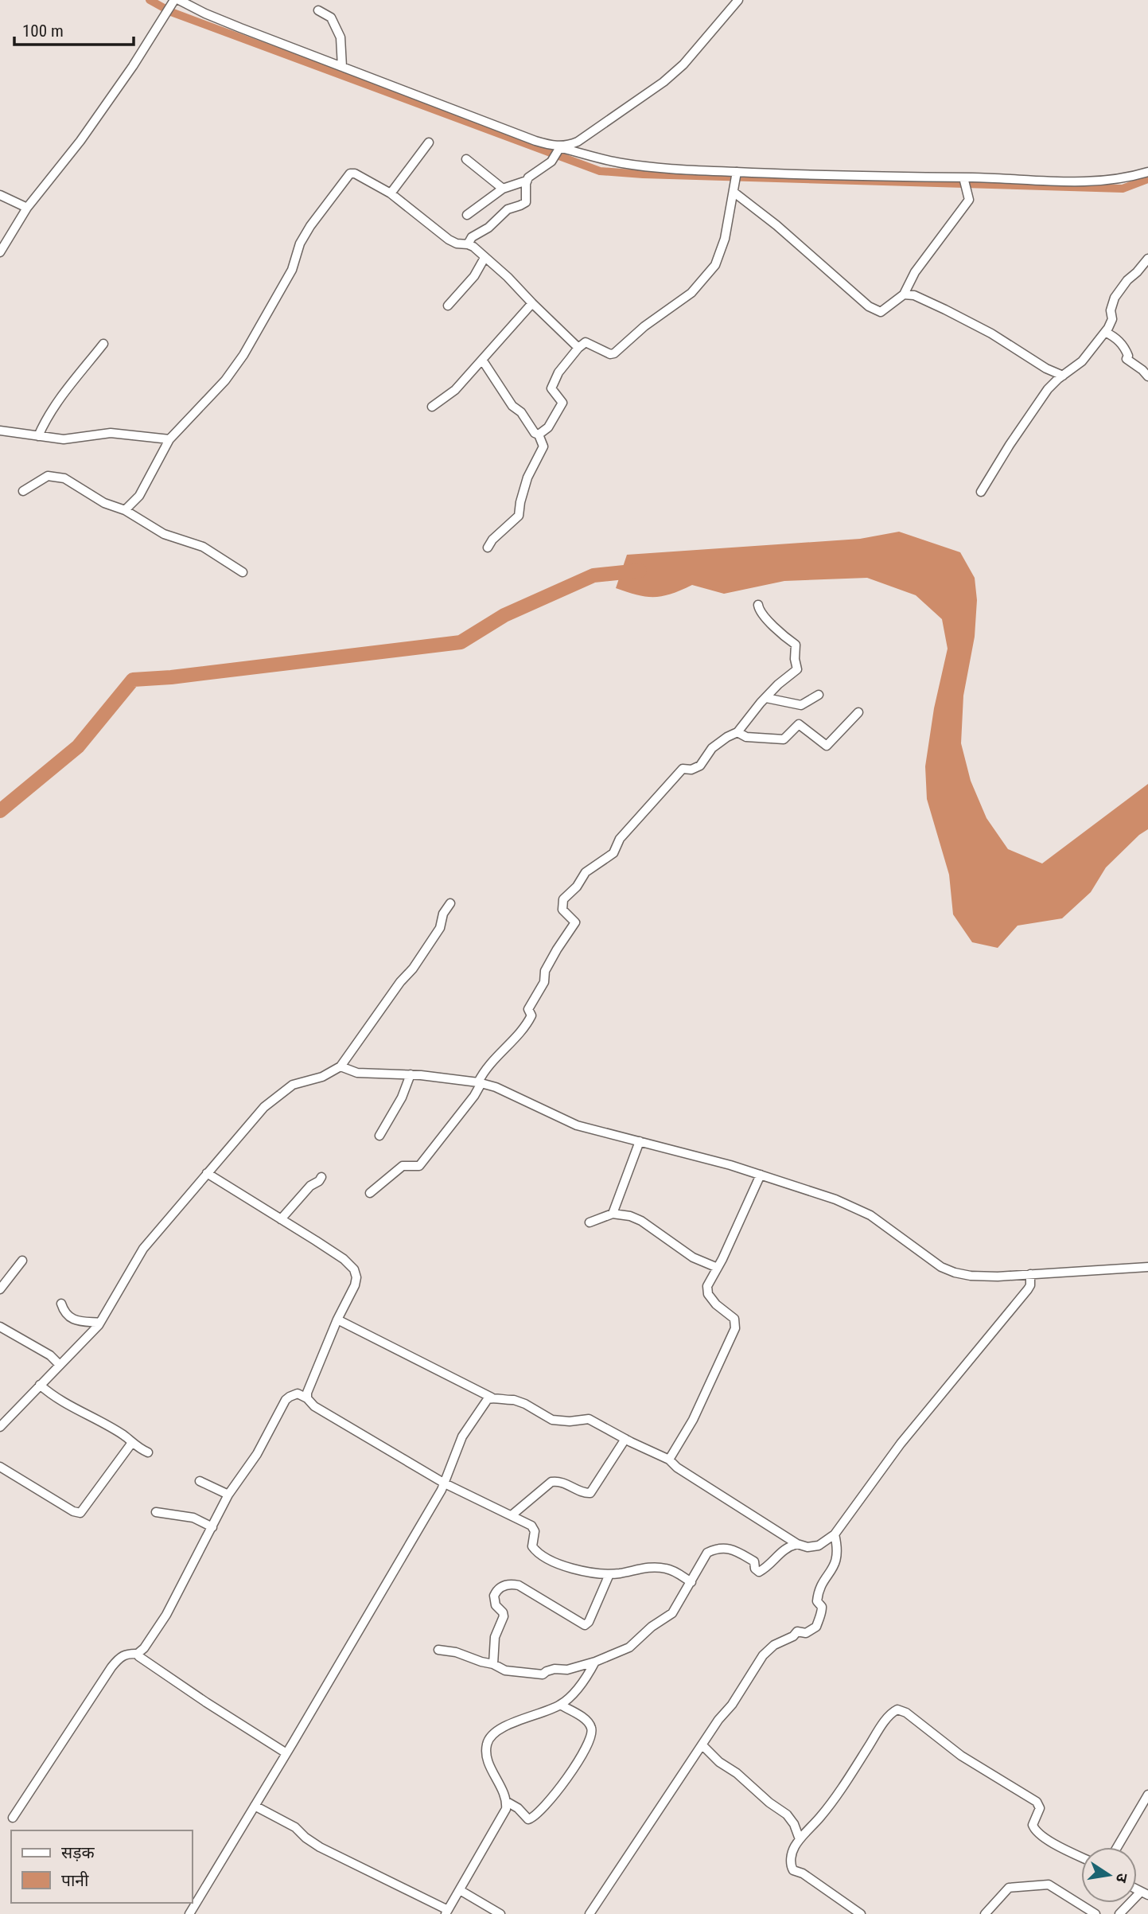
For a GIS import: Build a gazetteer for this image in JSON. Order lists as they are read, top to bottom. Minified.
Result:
{"legend":["सड़क","पानी"],"scale_bar":"100 m","north":"right"}
